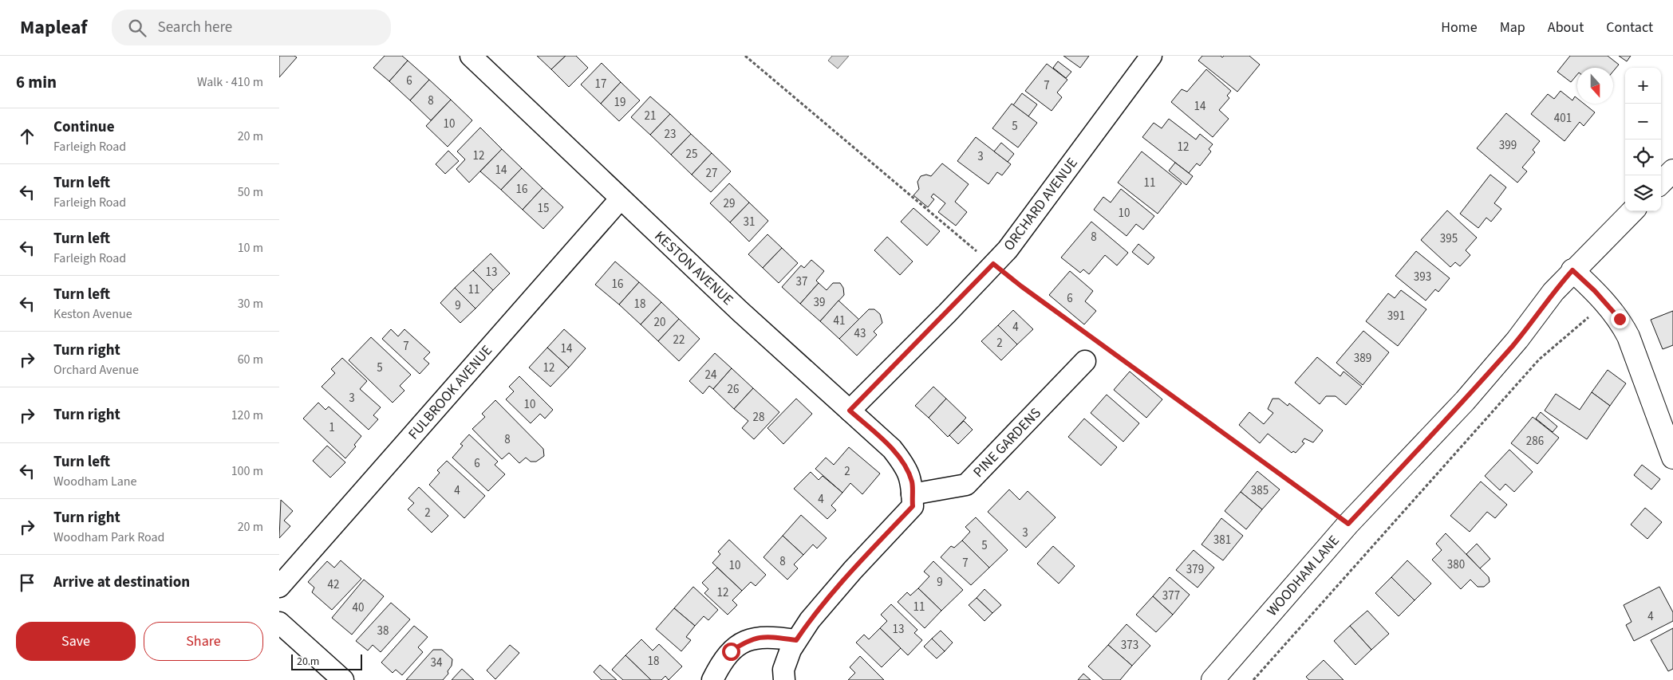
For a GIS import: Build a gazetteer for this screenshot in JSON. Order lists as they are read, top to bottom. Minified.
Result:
{"streets":{"main road":["WOODHAM LANE"],"street":["ORCHARD AVENUE","KESTON AVENUE","FULBROOK AVENUE","PINE GARDENS"]},"crossings":[["ORCHARD AVENUE","KESTON AVENUE"],["KESTON AVENUE","FULBROOK AVENUE"],["KESTON AVENUE","PINE GARDENS"]],"house_numbers":["6","17","7","8","19","14","21","401","10","5","23","399","12","25","12","3","14","27","11","16","29","15","10","31","8","395","13","393","37","16","11","6","39","18","9","391","41","20","4","43","22","2","7","14","389","5","12","24","26","3","10","28","1","8","286","6","2","4","385","4","2","3","381","5","8","7","380","10","379","9","42","12","377","11","40","4","13","38","373","18","34"],"scale_bar":"20 m","north":"bottom","page":{"header":"Mapleaf","search":"Search here","nav":["Home","Map","About","Contact"],"heading":["6 min","Walk · 410 m"],"map_buttons":["+","−"],"list":[["Continue","Farleigh Road","20 m"],["Turn left","Farleigh Road","50 m"],["Turn left","Farleigh Road","10 m"],["Turn left","Keston Avenue","30 m"],["Turn right","Orchard Avenue","60 m"],["Turn right","120 m"],["Turn left","Woodham Lane","100 m"],["Turn right","Woodham Park Road","20 m"],"Arrive at destination"],"buttons":["Save","Share"],"scale":"20 m"}}
